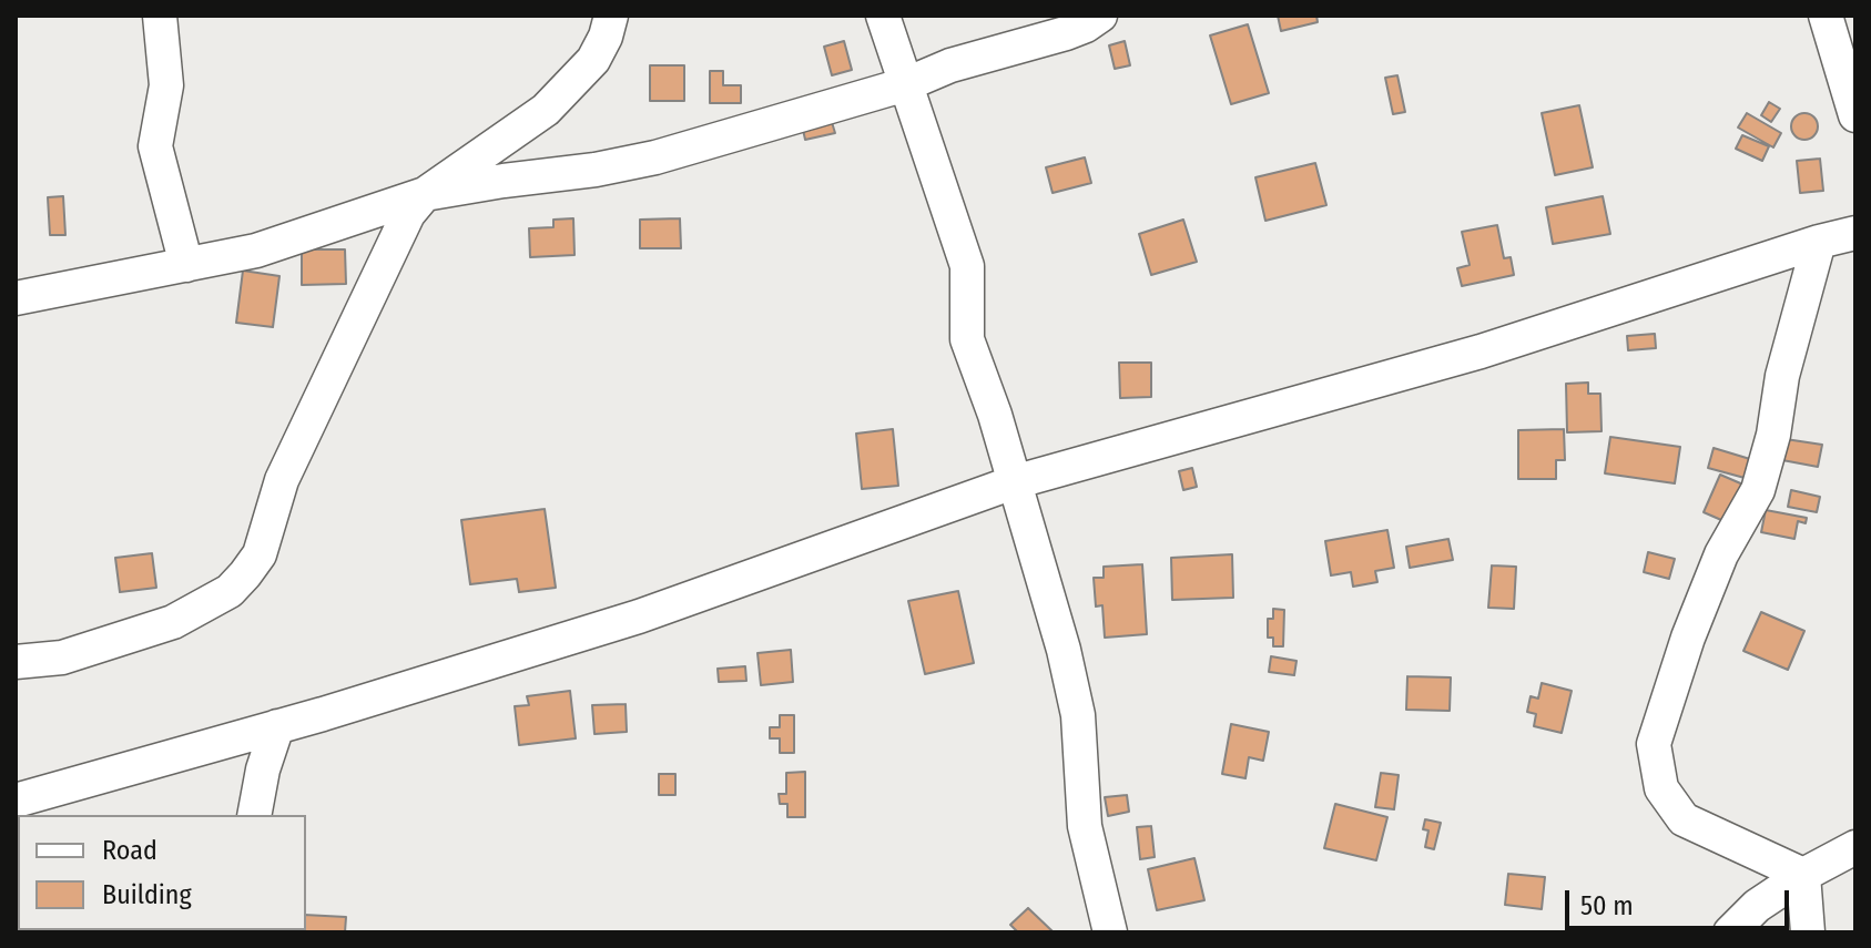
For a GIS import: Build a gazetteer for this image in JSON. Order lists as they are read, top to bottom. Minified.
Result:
{"legend":["Road","Building"],"scale_bar":"50 m"}
